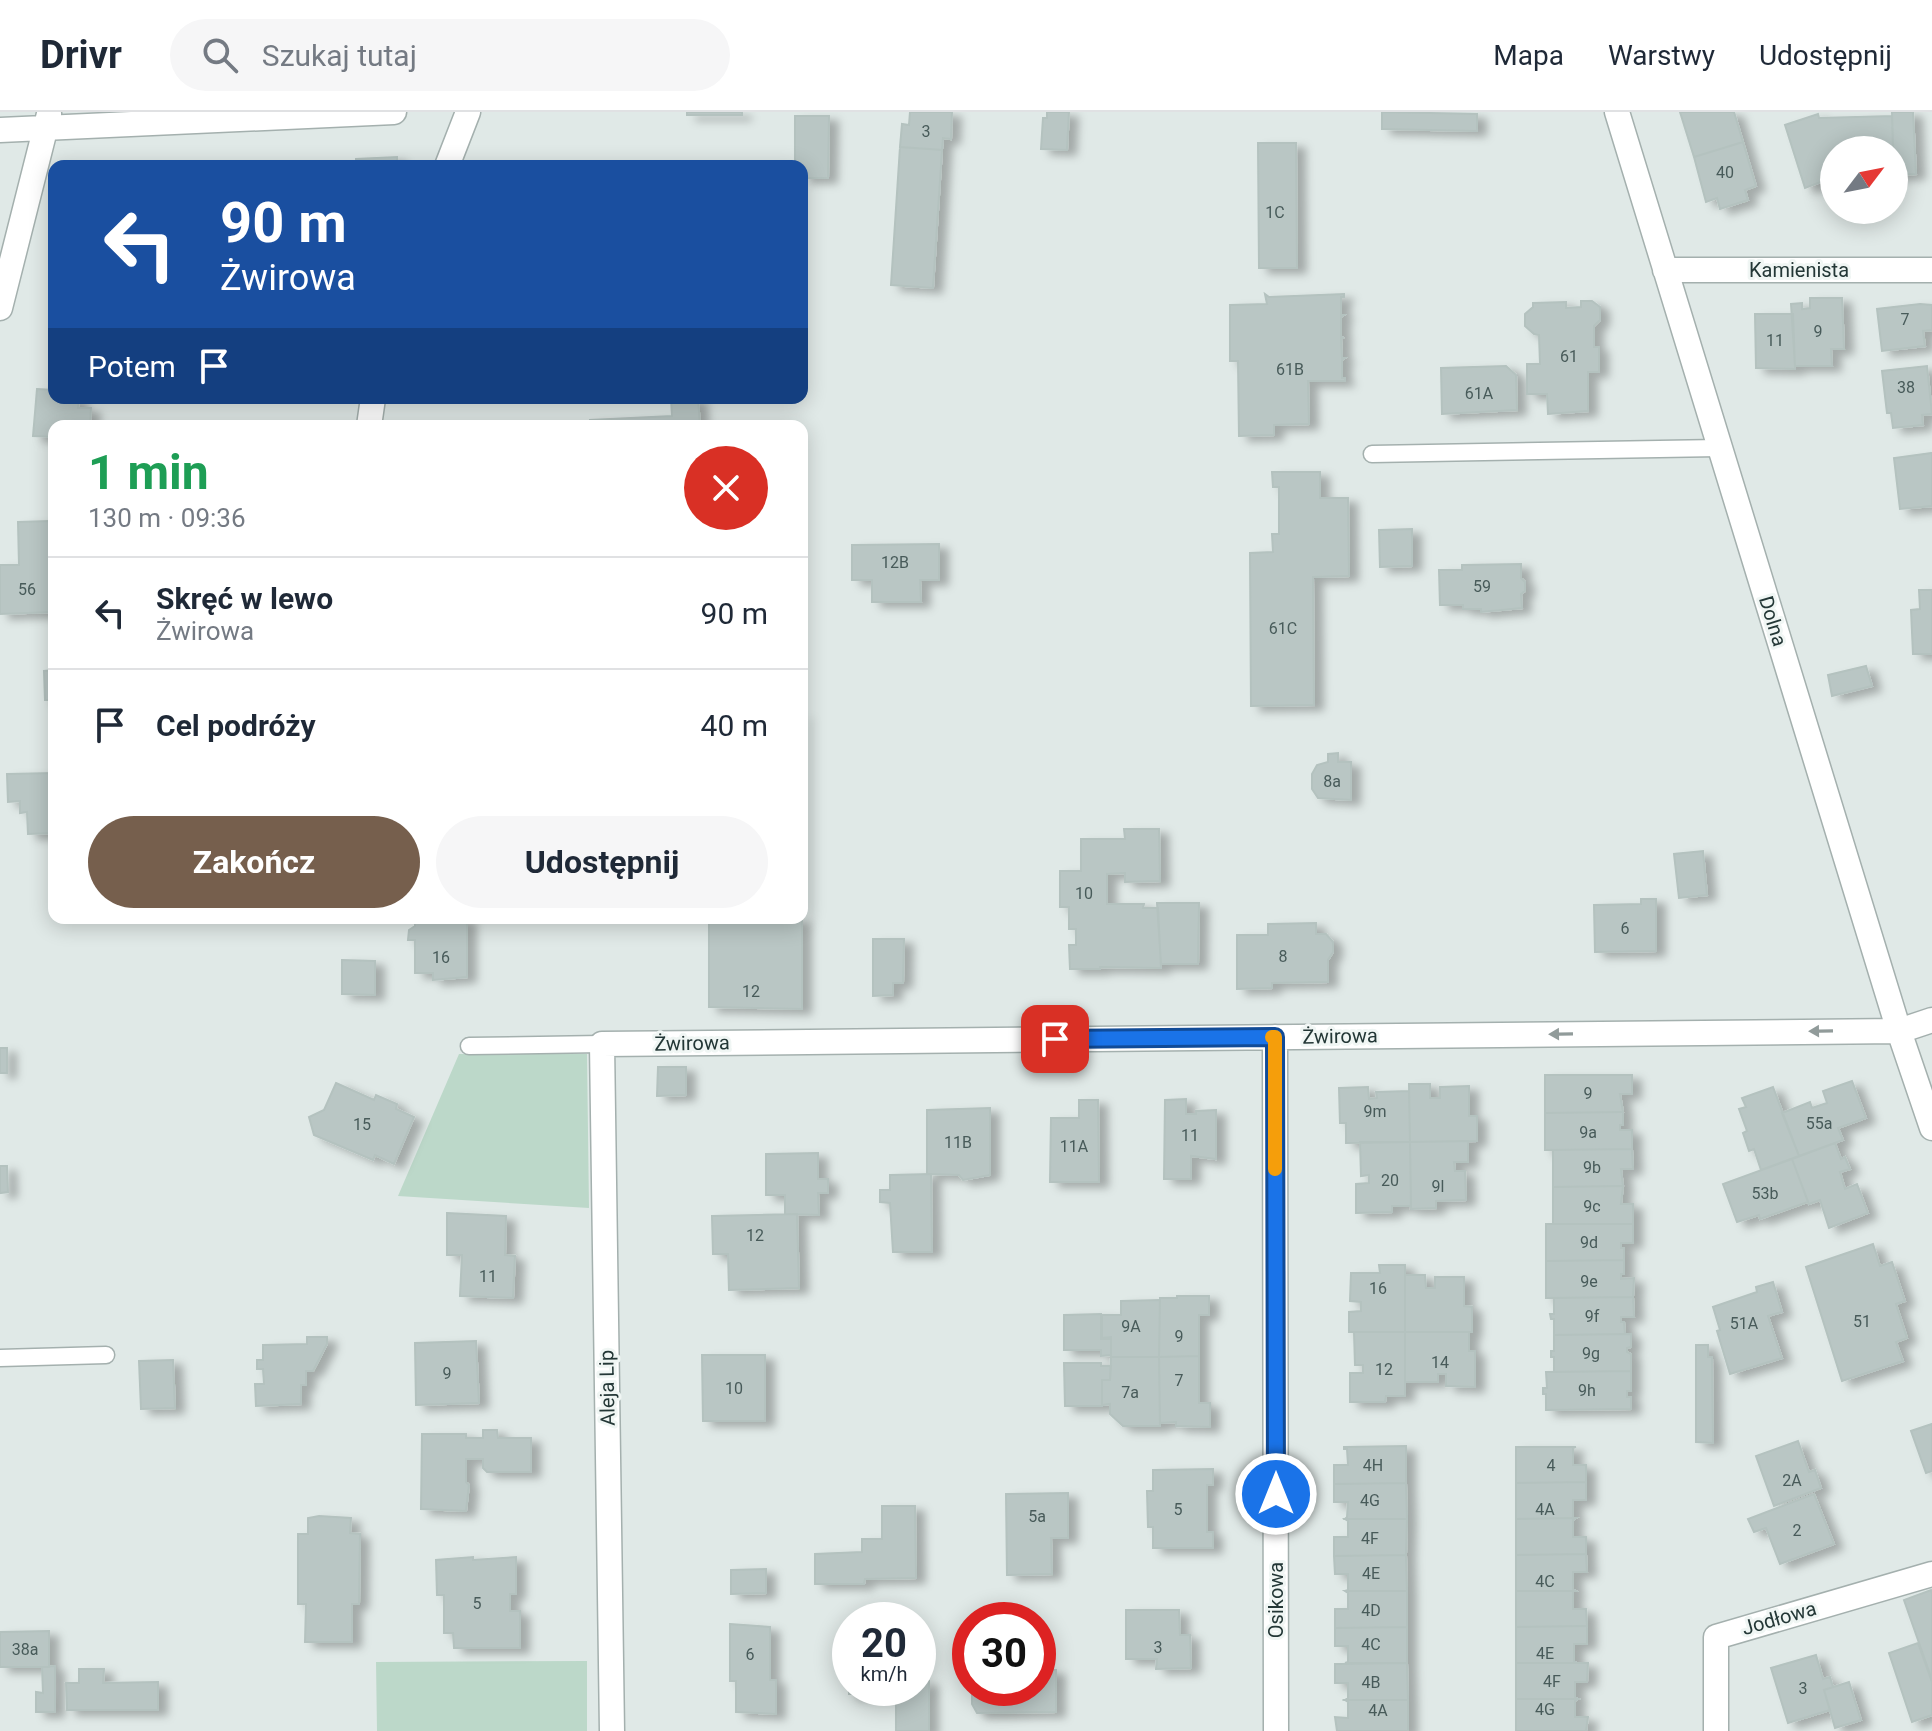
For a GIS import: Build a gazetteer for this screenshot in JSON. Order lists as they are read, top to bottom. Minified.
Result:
{"streets":{"street":["Kamienista","Dolna","Żwirowa","Aleja Lip","Osikowa","Jodłowa"]},"crossings":[["Kamienista","Dolna"],["Dolna","Żwirowa"],["Żwirowa","Aleja Lip"],["Żwirowa","Osikowa"]],"one_way":["Żwirowa"],"house_numbers":["3","40","1C","7","9","11","61","61B","38","61A","12B","59","56","61C","8a","10","6","8","16","12","9","9m","55a","15","9a","11","11B","11A","9b","20","9l","53b","9c","12","9d","11","9e","16","9f","51","51A","9A","9","9g","14","12","9","7","10","9h","7a","4H","4","2A","4G","5","4A","5a","2","4F","4E","4C","5","4D","4C","3","38a","4E","6","4F","4B","3","4G","4A"],"north":"top right","page":{"header":"Drivr","search":"Szukaj tutaj","nav":["Mapa","Warstwy","Udostępnij"],"turn":["90 m","Żwirowa"],"then":"Potem","heading":["1 min","130 m · 09:36"],"list":[{"name":"Skręć w lewo","note":"Żwirowa","value":"90 m"},{"name":"Cel podróży","value":"40 m"}],"buttons":["Zakończ","Udostępnij"],"speed":"20 km/h","limit":"30"}}
